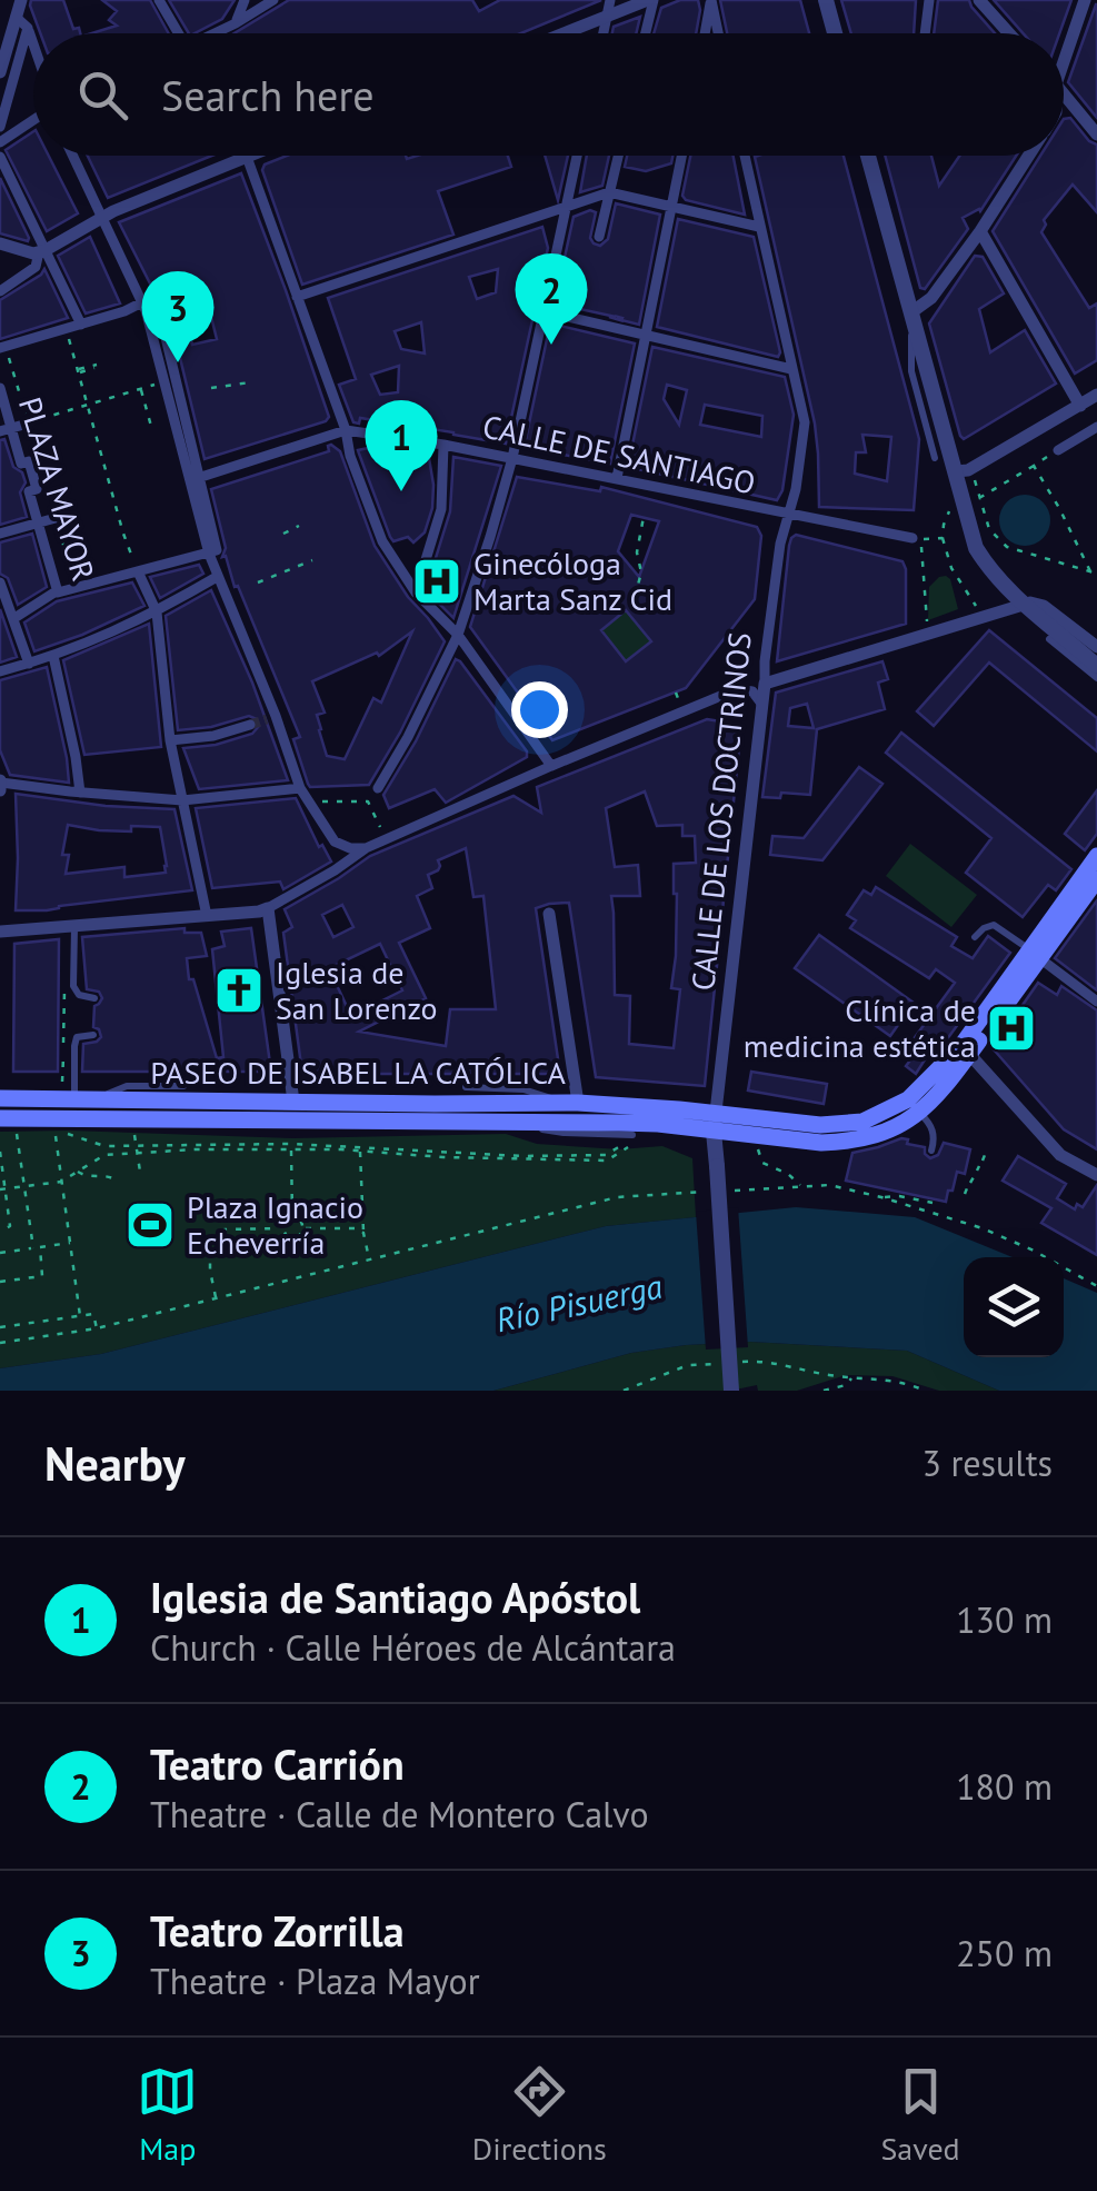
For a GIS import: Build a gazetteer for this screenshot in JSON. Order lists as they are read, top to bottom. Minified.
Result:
{"streets":{"main road":["PASEO DE ISABEL LA CATÓLICA"],"street":["CALLE DE SANTIAGO","PLAZA MAYOR","CALLE DE LOS DOCTRINOS"]},"crossings":[["CALLE DE SANTIAGO","CALLE DE LOS DOCTRINOS"],["CALLE DE LOS DOCTRINOS","PASEO DE ISABEL LA CATÓLICA"]],"water":["Río Pisuerga"],"places":{"hospital":["Ginecóloga Marta Sanz Cid","Clínica de medicina estética"],"church":["Iglesia de San Lorenzo"],"sports":["Plaza Ignacio Echeverría"]},"page":{"search":"Search here","pins":["2","3","1"],"heading":["Nearby","3 results"],"list":[{"mark":"1","name":"Iglesia de Santiago Apóstol","note":"Church · Calle Héroes de Alcántara","value":"130 m"},{"mark":"2","name":"Teatro Carrión","note":"Theatre · Calle de Montero Calvo","value":"180 m"},{"mark":"3","name":"Teatro Zorrilla","note":"Theatre · Plaza Mayor","value":"250 m"}],"nav":["Map","Directions","Saved"]}}
